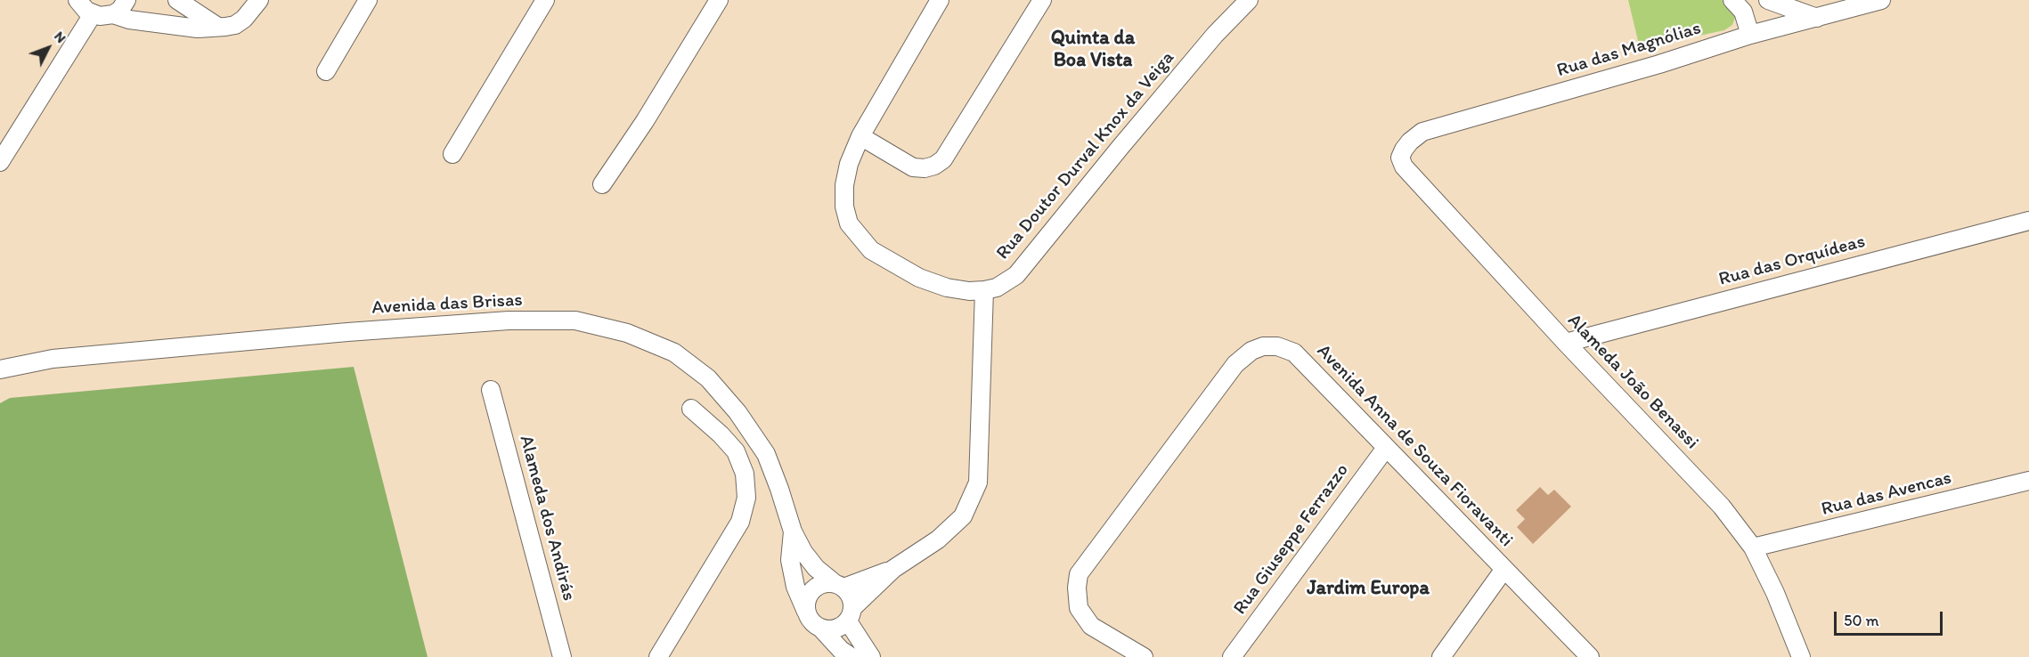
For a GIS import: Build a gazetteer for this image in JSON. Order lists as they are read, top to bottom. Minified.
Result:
{"streets":{"street":["Rua das Magnólias","Rua Doutor Durval Knox da Veiga","Rua das Orquídeas","Avenida das Brisas","Alameda João Benassi","Avenida Anna de Souza Fioravanti","Rua das Avencas","Alameda dos Andirás","Rua Giuseppe Ferrazzo"]},"crossings":[["Rua das Magnólias","Alameda João Benassi"],["Rua das Orquídeas","Alameda João Benassi"],["Alameda João Benassi","Rua das Avencas"],["Avenida Anna de Souza Fioravanti","Rua Giuseppe Ferrazzo"]],"districts":["Quinta da Boa Vista","Jardim Europa"],"scale_bar":"50 m","north":"top right"}
